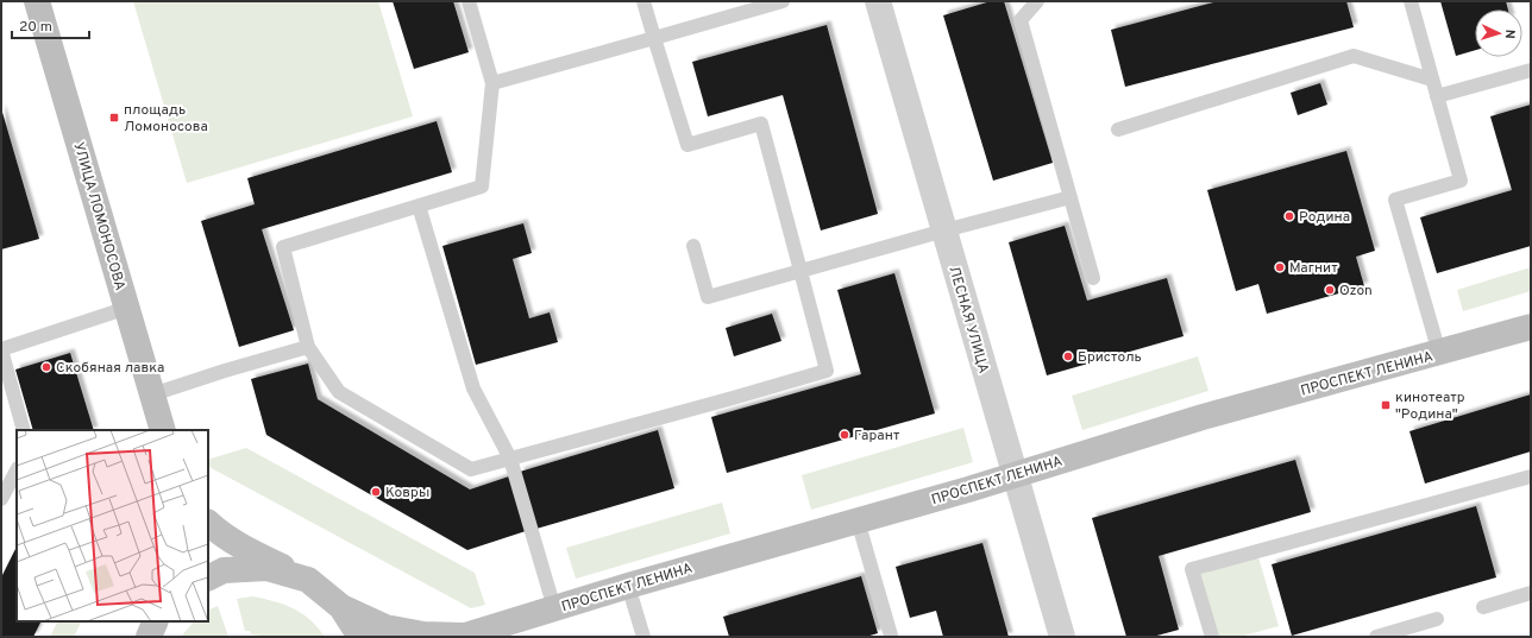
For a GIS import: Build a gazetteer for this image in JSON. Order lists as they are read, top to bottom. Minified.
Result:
{"streets":{"main road":["УЛИЦА ЛОМОНОСОВА","ПРОСПЕКТ ЛЕНИНА"],"street":["ЛЕСНАЯ УЛИЦА"]},"crossings":[["ЛЕСНАЯ УЛИЦА","ПРОСПЕКТ ЛЕНИНА"]],"places":{"transit":["площадь Ломоносова","кинотеатр \"Родина\""],"other":["Родина","Магнит","Ozon","Бристоль","Скобяная лавка","Гарант","Ковры"]},"scale_bar":"20 m","north":"right"}
